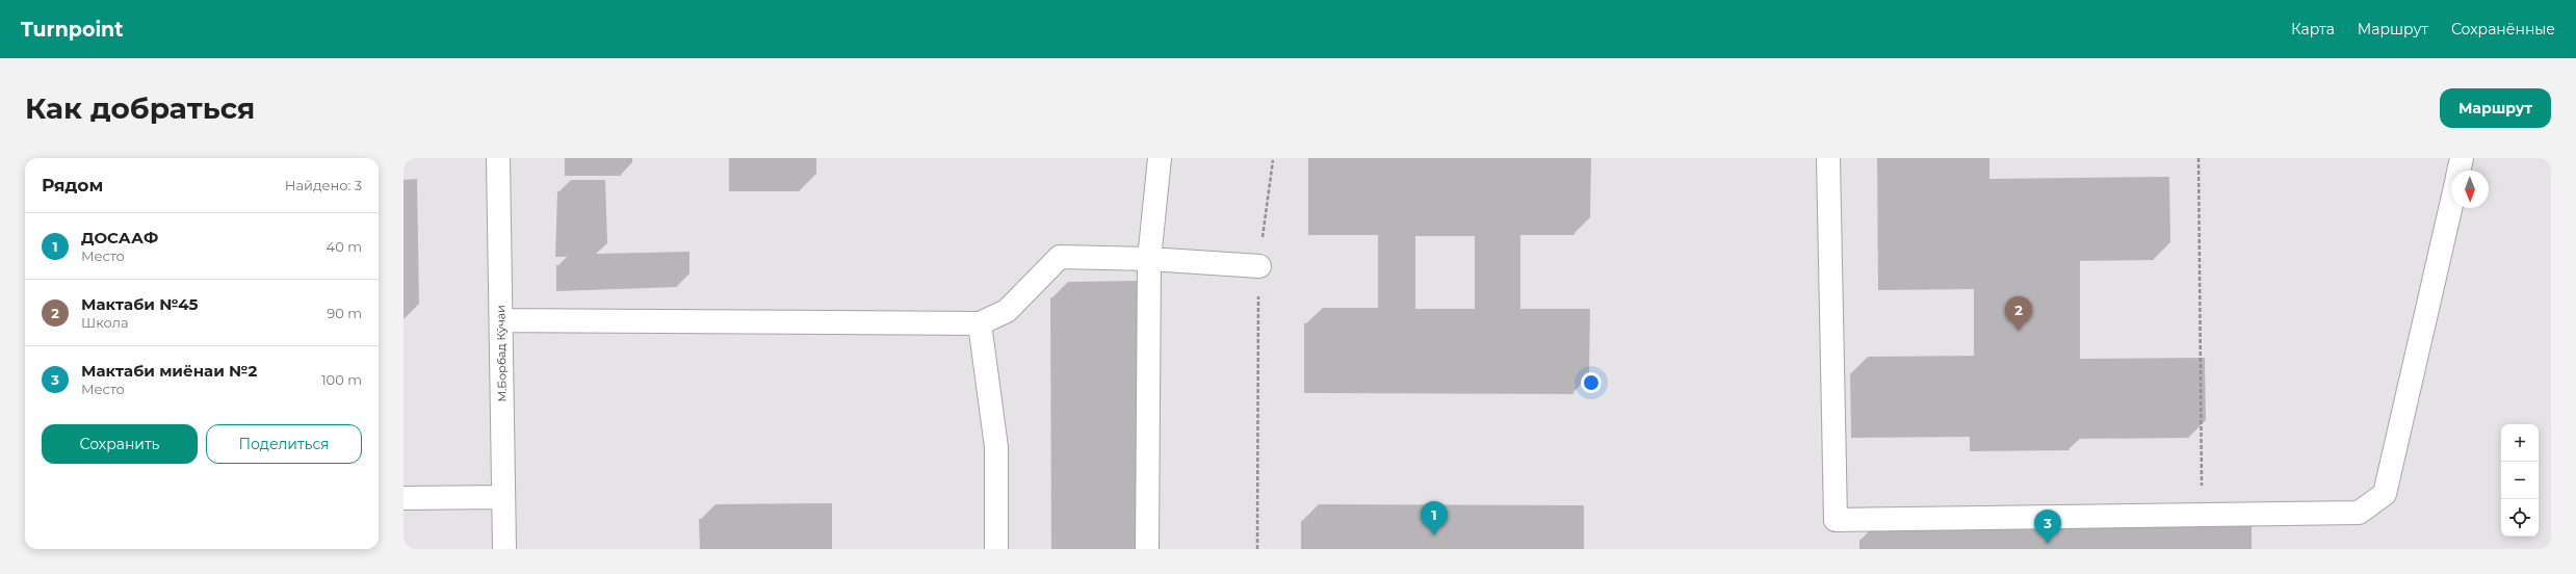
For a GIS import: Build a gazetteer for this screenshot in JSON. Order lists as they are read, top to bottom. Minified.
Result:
{"streets":{"street":["М.Борбад Кӯчаи"]},"north":"bottom","page":{"header":"Turnpoint","nav":["Карта","Маршрут","Сохранённые"],"buttons":["Маршрут",["Сохранить","Поделиться"]],"title":"Как добраться","heading":["Рядом","Найдено: 3"],"list":[{"mark":"1","name":"ДОСААФ","note":"Место","value":"40 m"},{"mark":"2","name":"Мактаби №45","note":"Школа","value":"90 m"},{"mark":"3","name":"Мактаби миёнаи №2","note":"Место","value":"100 m"}],"pins":["2","1","3"],"map_buttons":["+","−"]}}
